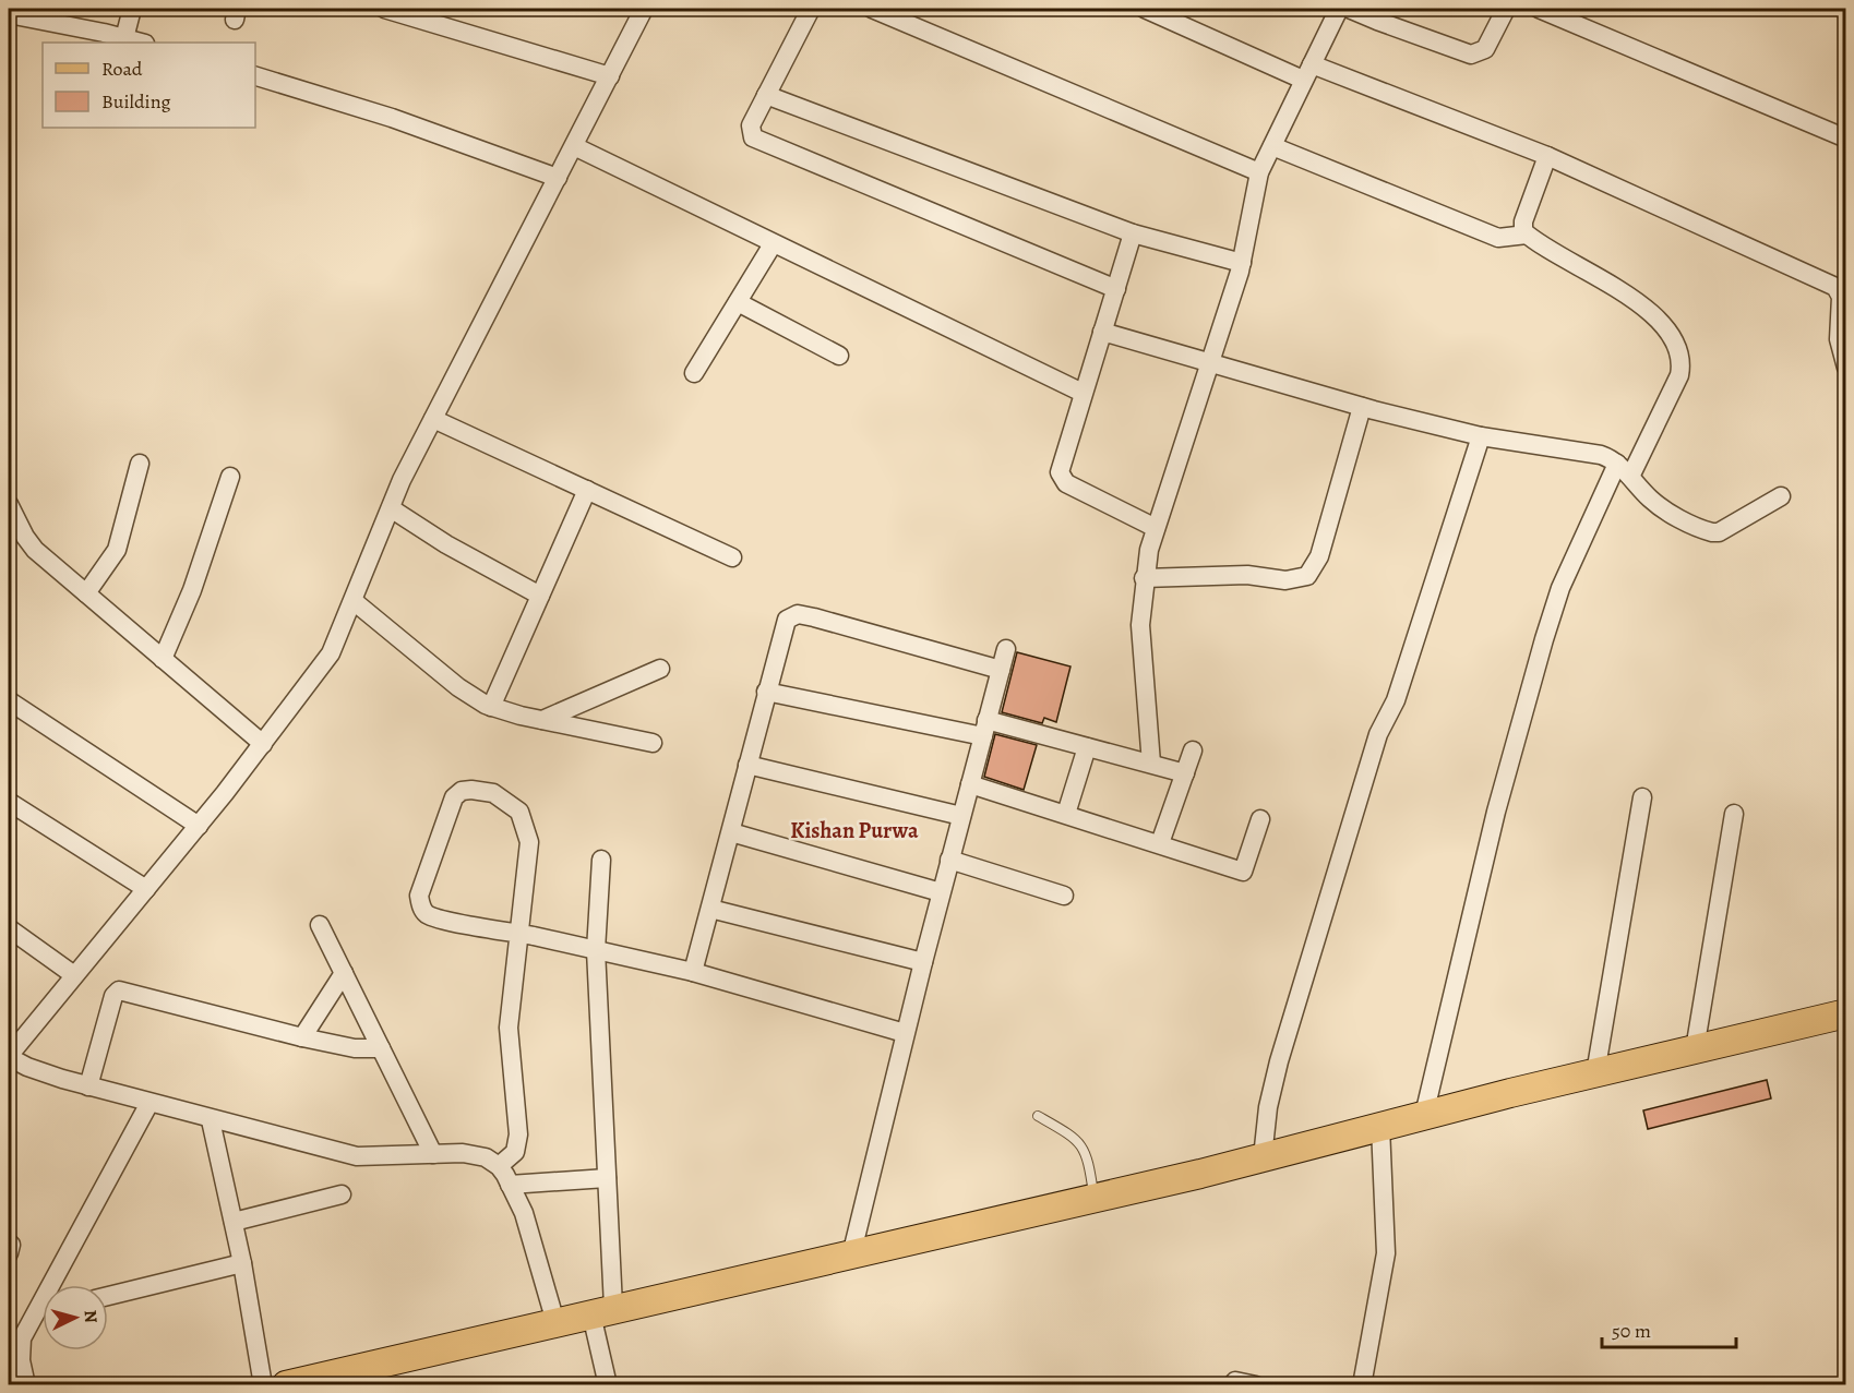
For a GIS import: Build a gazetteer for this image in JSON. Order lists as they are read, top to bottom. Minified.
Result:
{"districts":["Kishan Purwa"],"legend":["Road","Building"],"scale_bar":"50 m","north":"right"}
